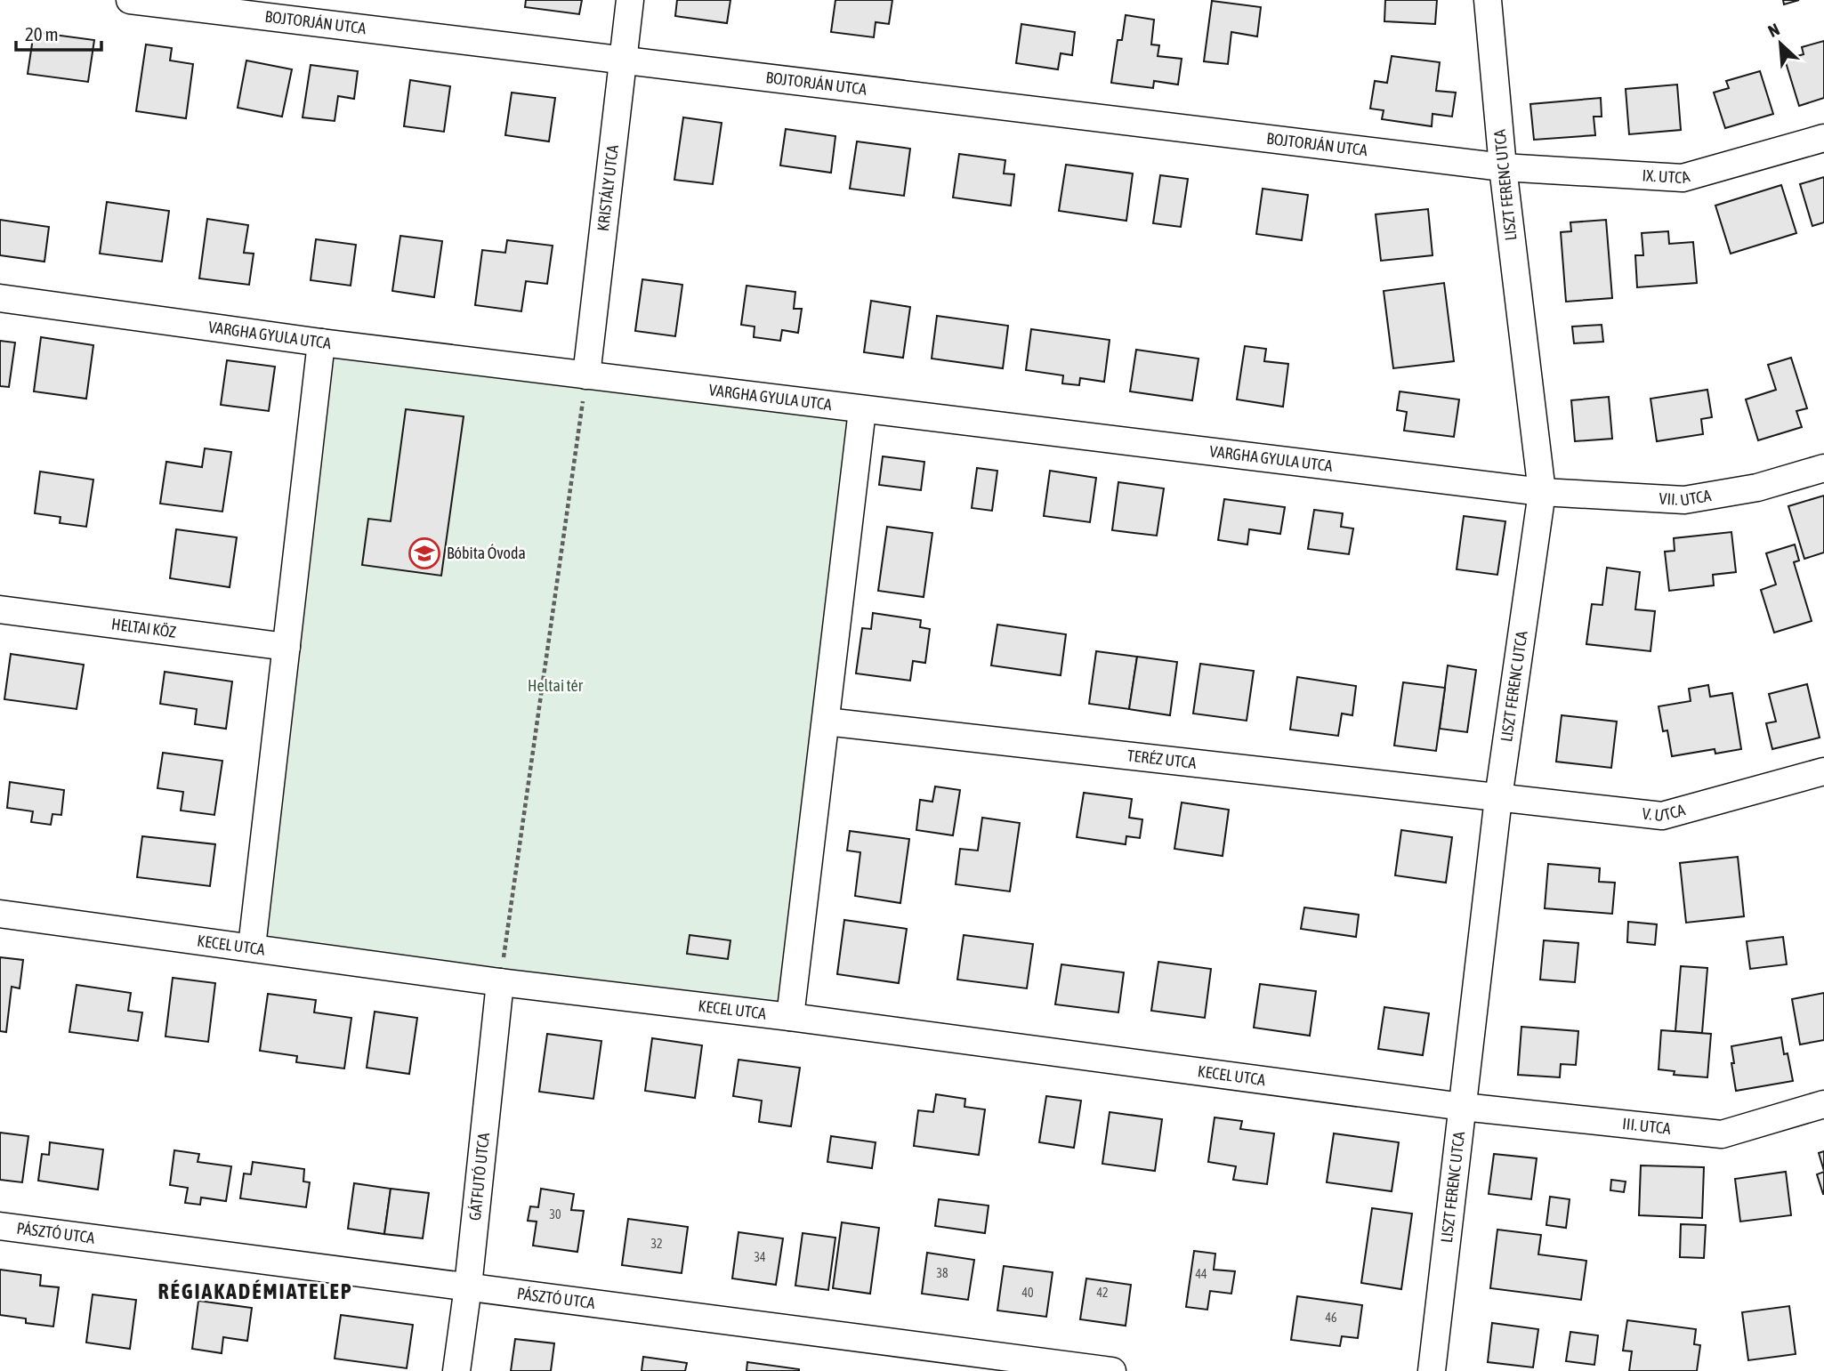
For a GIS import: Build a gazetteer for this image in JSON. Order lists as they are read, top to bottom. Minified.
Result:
{"streets":{"street":["BOJTORJÁN UTCA","IX. UTCA","LISZT FERENC UTCA","KRISTÁLY UTCA","VARGHA GYULA UTCA","VII. UTCA","HELTAI KÖZ","TERÉZ UTCA","V. UTCA","KECEL UTCA","III. UTCA","GÁTFUTÓ UTCA","PÁSZTÓ UTCA"]},"crossings":[["BOJTORJÁN UTCA","IX. UTCA"],["BOJTORJÁN UTCA","LISZT FERENC UTCA"],["BOJTORJÁN UTCA","KRISTÁLY UTCA"],["IX. UTCA","LISZT FERENC UTCA"],["LISZT FERENC UTCA","VARGHA GYULA UTCA"],["LISZT FERENC UTCA","VII. UTCA"],["LISZT FERENC UTCA","TERÉZ UTCA"],["LISZT FERENC UTCA","V. UTCA"],["LISZT FERENC UTCA","KECEL UTCA"],["LISZT FERENC UTCA","III. UTCA"],["KRISTÁLY UTCA","VARGHA GYULA UTCA"],["VARGHA GYULA UTCA","VII. UTCA"],["TERÉZ UTCA","V. UTCA"],["KECEL UTCA","III. UTCA"],["KECEL UTCA","GÁTFUTÓ UTCA"],["GÁTFUTÓ UTCA","PÁSZTÓ UTCA"]],"districts":["RÉGIAKADÉMIATELEP"],"parks":["Heltai tér"],"places":{"school or university":["Bóbita Óvoda"]},"house_numbers":["30","32","34","38","44","40","42","46"],"scale_bar":"20 m","north":"top left"}
